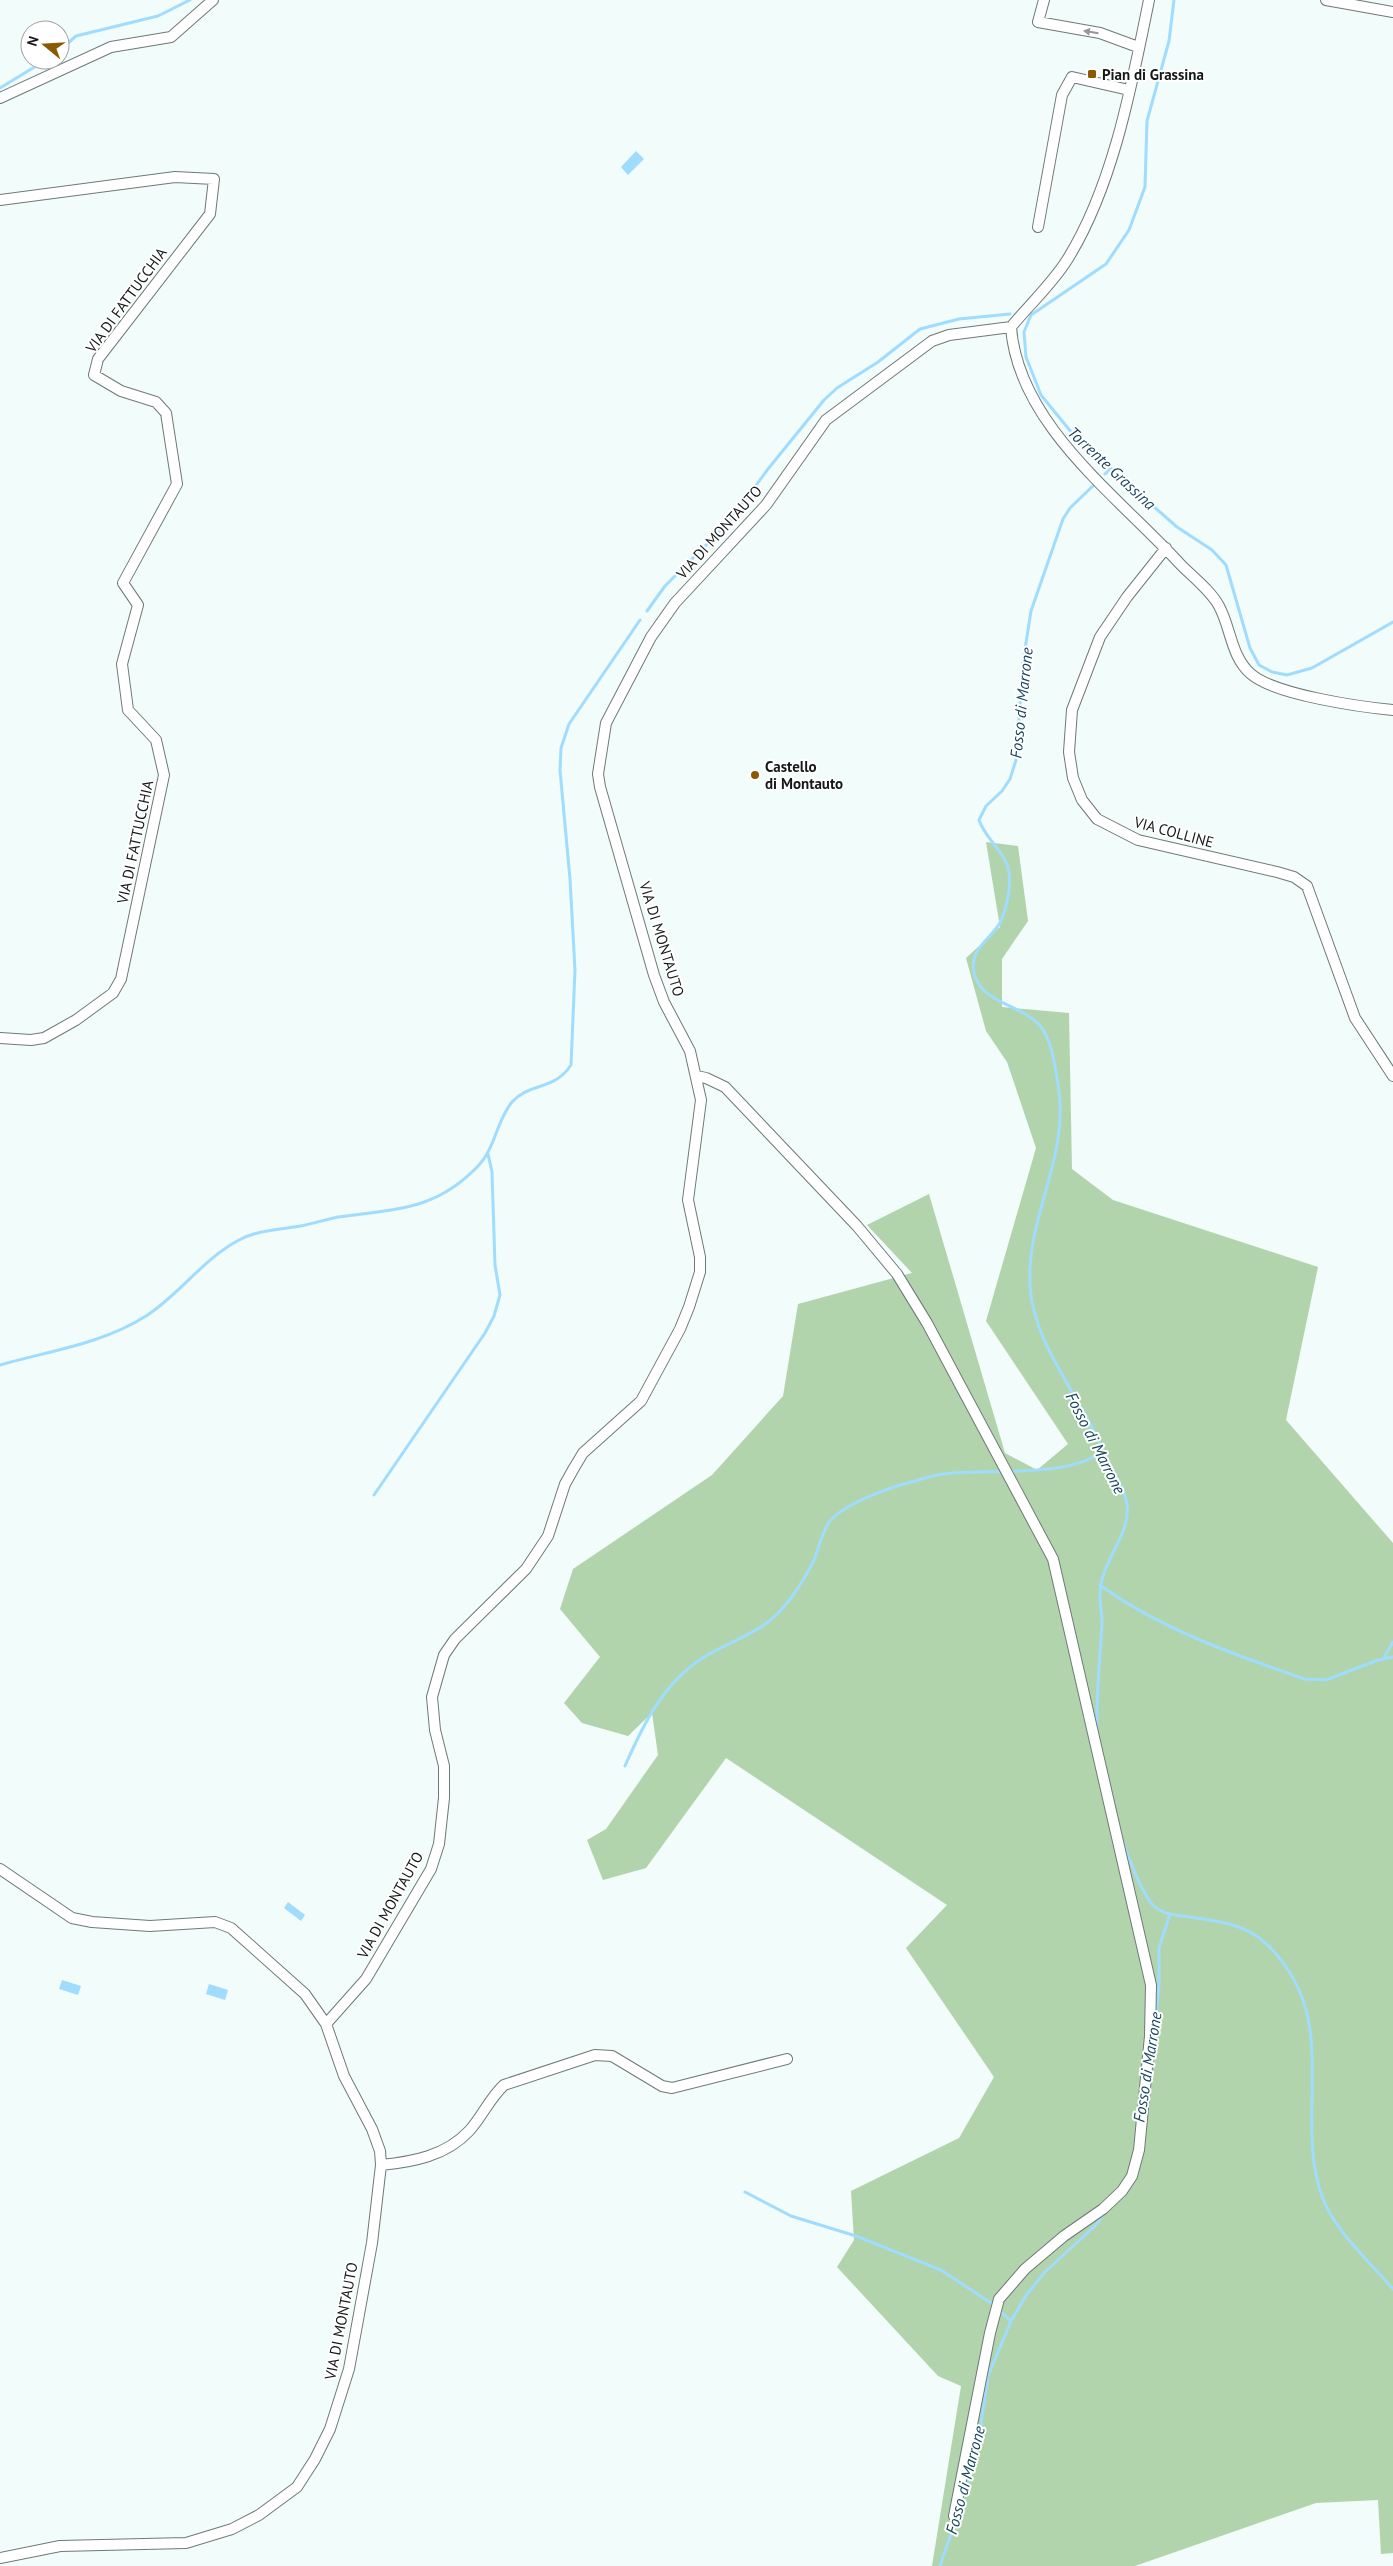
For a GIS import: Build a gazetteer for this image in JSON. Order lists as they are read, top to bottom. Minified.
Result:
{"streets":{"street":["VIA DI FATTUCCHIA","VIA DI MONTAUTO","VIA COLLINE"]},"water":["Torrente Grassina","Fosso di Marrone"],"places":{"transit":["Pian di Grassina"],"other":["Castello di Montauto"]},"north":"left"}
